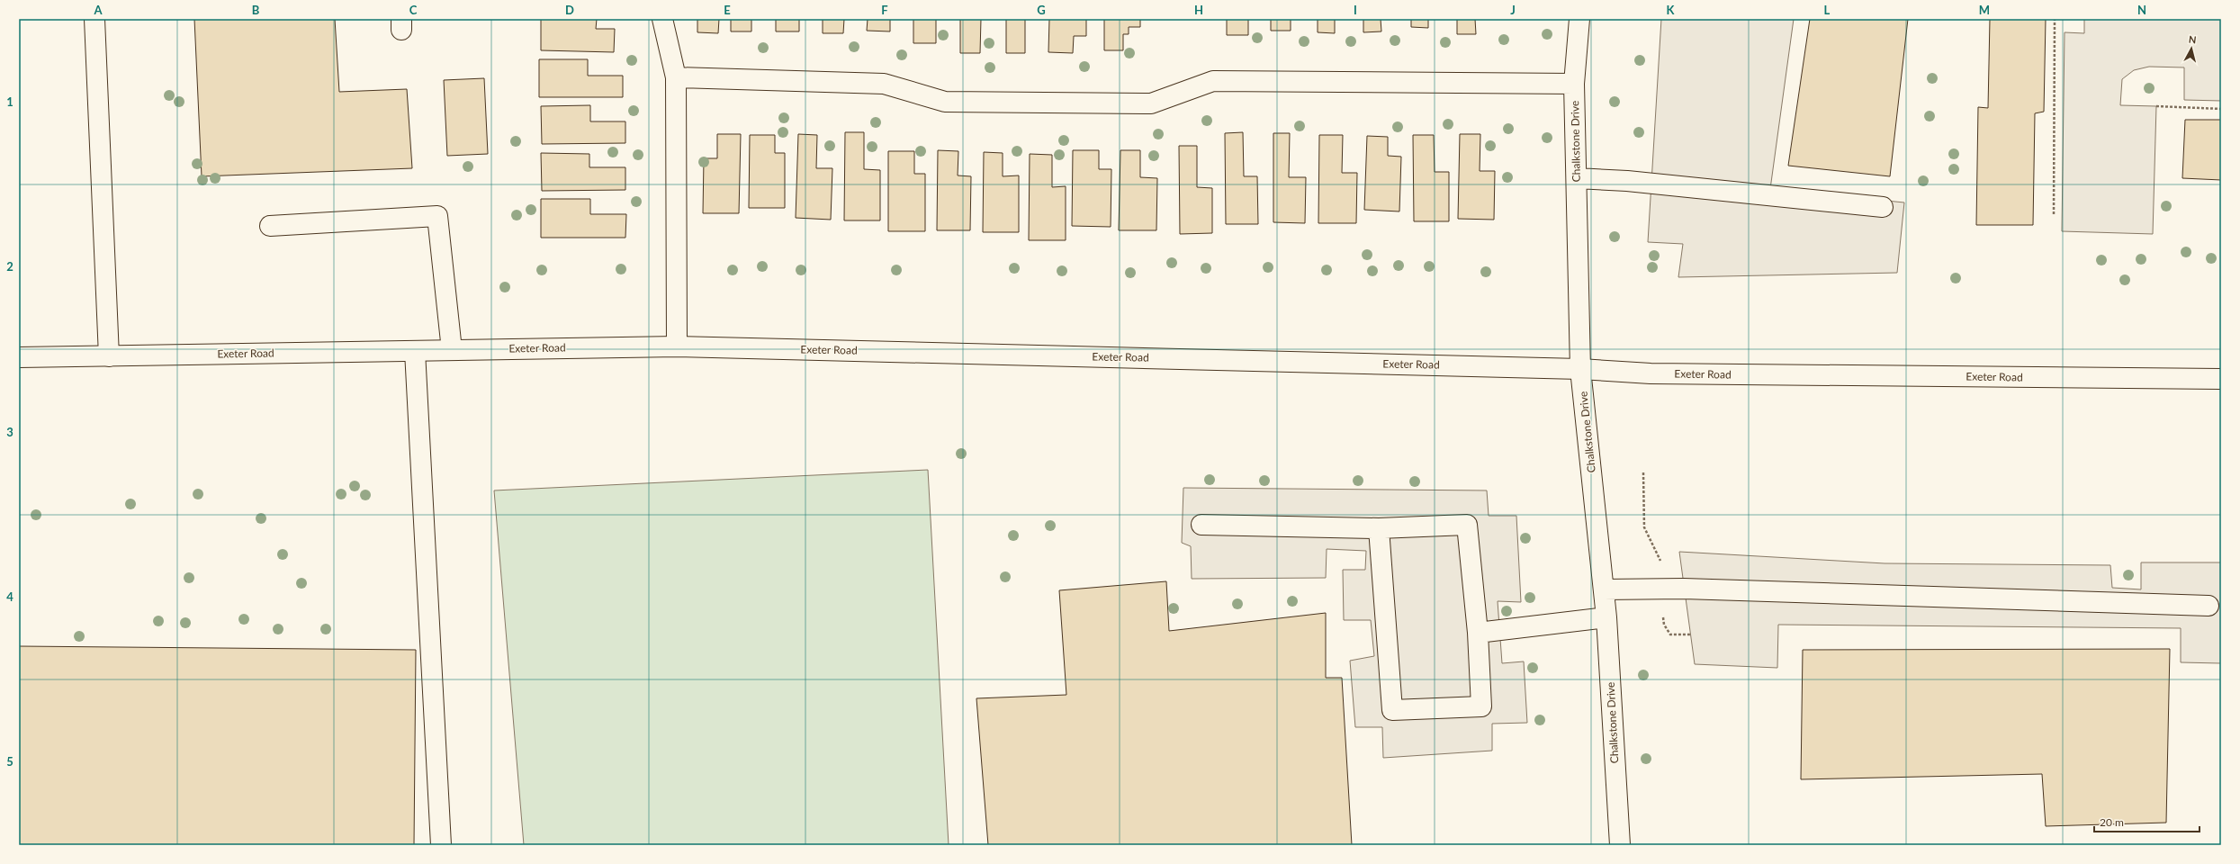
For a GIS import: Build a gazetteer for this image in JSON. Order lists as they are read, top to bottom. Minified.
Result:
{"streets":{"main road":["Chalkstone Drive","Exeter Road"]},"crossings":[["Chalkstone Drive","Exeter Road"]],"scale_bar":"20 m","north":"top","grid":{"columns":["A","B","C","D","E","F","G","H","I","J","K","L","M","N"],"rows":["1","2","3","4","5"]}}
